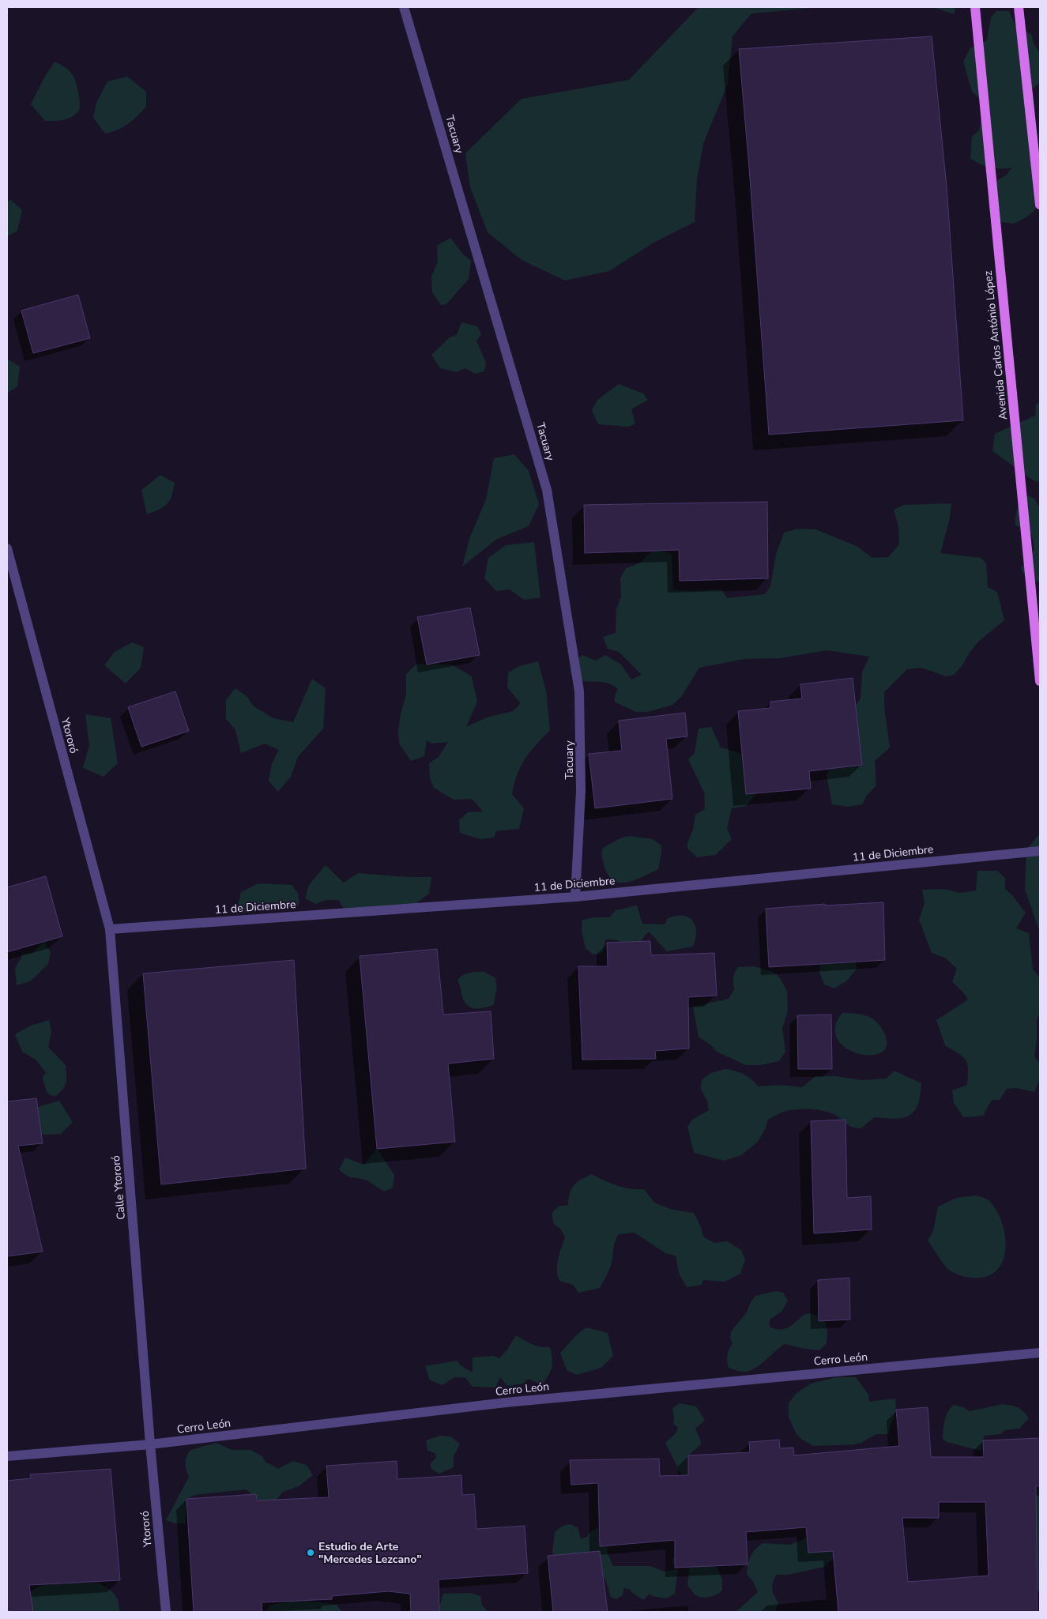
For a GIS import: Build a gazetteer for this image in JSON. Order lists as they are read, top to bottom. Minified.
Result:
{"streets":{"main road":["Avenida Carlos António López"],"street":["Tacuary","Ytororó","11 de Diciembre","Calle Ytororó","Cerro León"]},"crossings":[["Tacuary","11 de Diciembre"],["Ytororó","11 de Diciembre"],["Ytororó","Calle Ytororó"],["Ytororó","Cerro León"],["11 de Diciembre","Calle Ytororó"],["Calle Ytororó","Cerro León"]],"places":["Estudio de Arte \"Mercedes Lezcano\""]}
